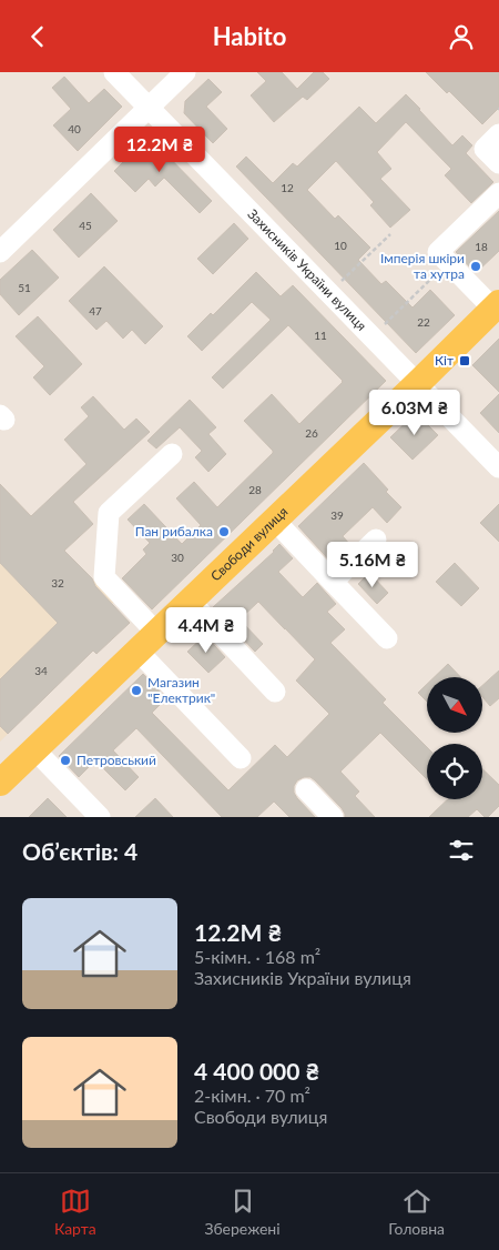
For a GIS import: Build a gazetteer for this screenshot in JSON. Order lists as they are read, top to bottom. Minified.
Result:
{"streets":{"main road":["Свободи вулиця"],"street":["Захисників України вулиця"]},"crossings":[["Захисників України вулиця","Свободи вулиця"]],"places":{"other":["Імперія шкіри та хутра","Пан рибалка","Магазин \"Електрик\"","Петровський"],"transit":["Кіт"]},"house_numbers":["40","12","45","10","18","51","47","22","11","26","28","39","30","32","34"],"north":"bottom right","page":{"header":"Habito","price":["12.2M ₴","6.03M ₴","5.16M ₴","4.4M ₴"],"heading":"Об’єктів: 4","list":[{"name":"12.2M ₴","note":"5-кімн. · 168 m² · Захисників України вулиця"},{"name":"4 400 000 ₴","note":"2-кімн. · 70 m² · Свободи вулиця"}],"tabs":["Карта","Збережені","Головна"]}}
